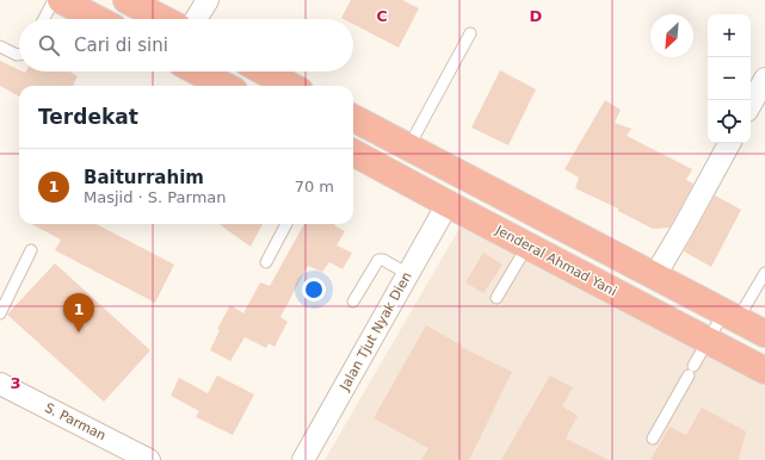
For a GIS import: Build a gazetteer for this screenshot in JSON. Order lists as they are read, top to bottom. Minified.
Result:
{"streets":{"highway":["Jenderal Ahmad Yani"],"street":["Jalan Tjut Nyak Dien","S. Parman"]},"crossings":[["Jenderal Ahmad Yani","Jalan Tjut Nyak Dien"]],"north":"bottom left","page":{"map_buttons":["+","−"],"search":"Cari di sini","heading":"Terdekat","list":[{"mark":"1","name":"Baiturrahim","note":"Masjid · S. Parman","value":"70 m"}],"pins":"1"},"grid":{"columns":["C","D"],"rows":["3"]}}
